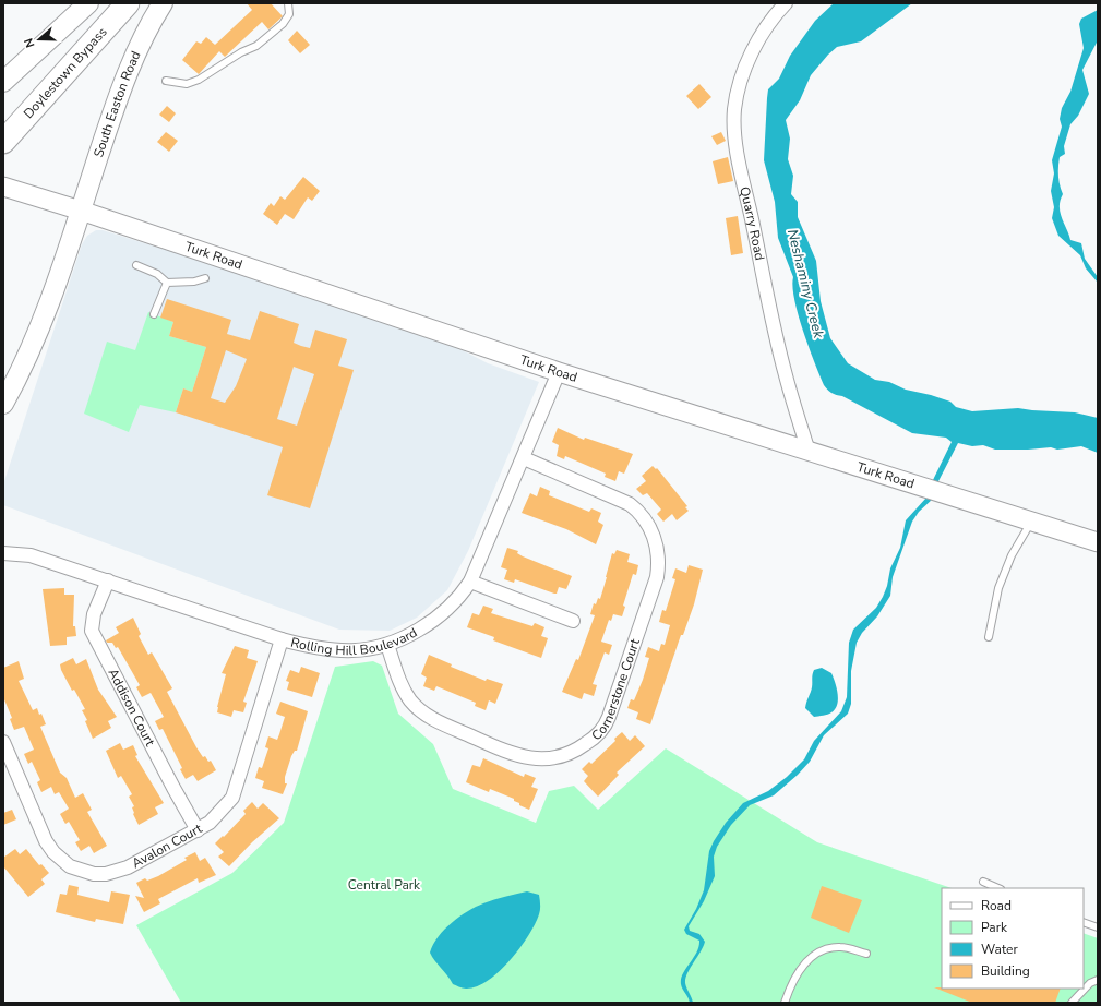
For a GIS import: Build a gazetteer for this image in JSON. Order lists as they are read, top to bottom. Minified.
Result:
{"streets":{"highway":["Doylestown Bypass"],"main road":["South Easton Road"],"street":["Quarry Road","Turk Road","Rolling Hill Boulevard","Cornerstone Court","Addison Court","Avalon Court"]},"crossings":[["South Easton Road","Turk Road"],["Quarry Road","Turk Road"],["Turk Road","Rolling Hill Boulevard"],["Rolling Hill Boulevard","Cornerstone Court"],["Rolling Hill Boulevard","Addison Court"],["Rolling Hill Boulevard","Avalon Court"],["Addison Court","Avalon Court"]],"water":["Neshaminy Creek"],"parks":["Central Park"],"legend":["Road","Park","Water","Building"],"north":"left"}
